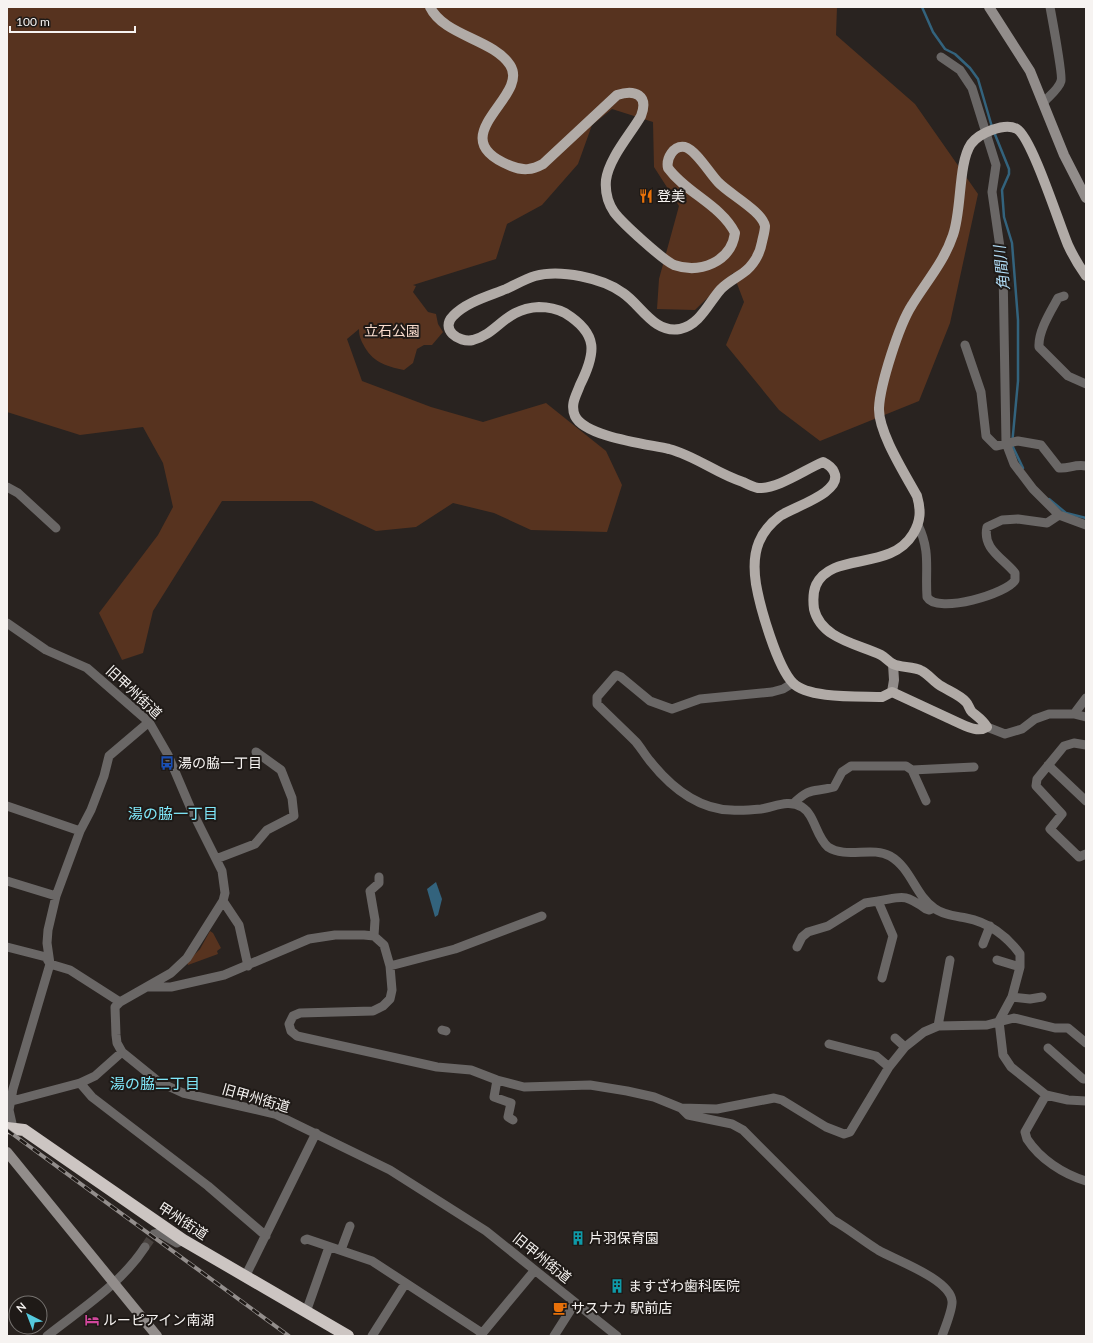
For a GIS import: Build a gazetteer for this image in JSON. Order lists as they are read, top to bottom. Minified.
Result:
{"streets":{"highway":["甲州街道"],"street":["旧甲州街道"]},"districts":["湯の脇一丁目","湯の脇二丁目"],"water":["角間川"],"parks":["立石公園"],"places":{"restaurant":["登美"],"bus stop":["湯の脇一丁目"],"building":["片羽保育園","ますざわ歯科医院"],"cafe":["サスナカ 駅前店"],"hotel":["ルーピアイン南湖"]},"scale_bar":"100 m","north":"top left"}
